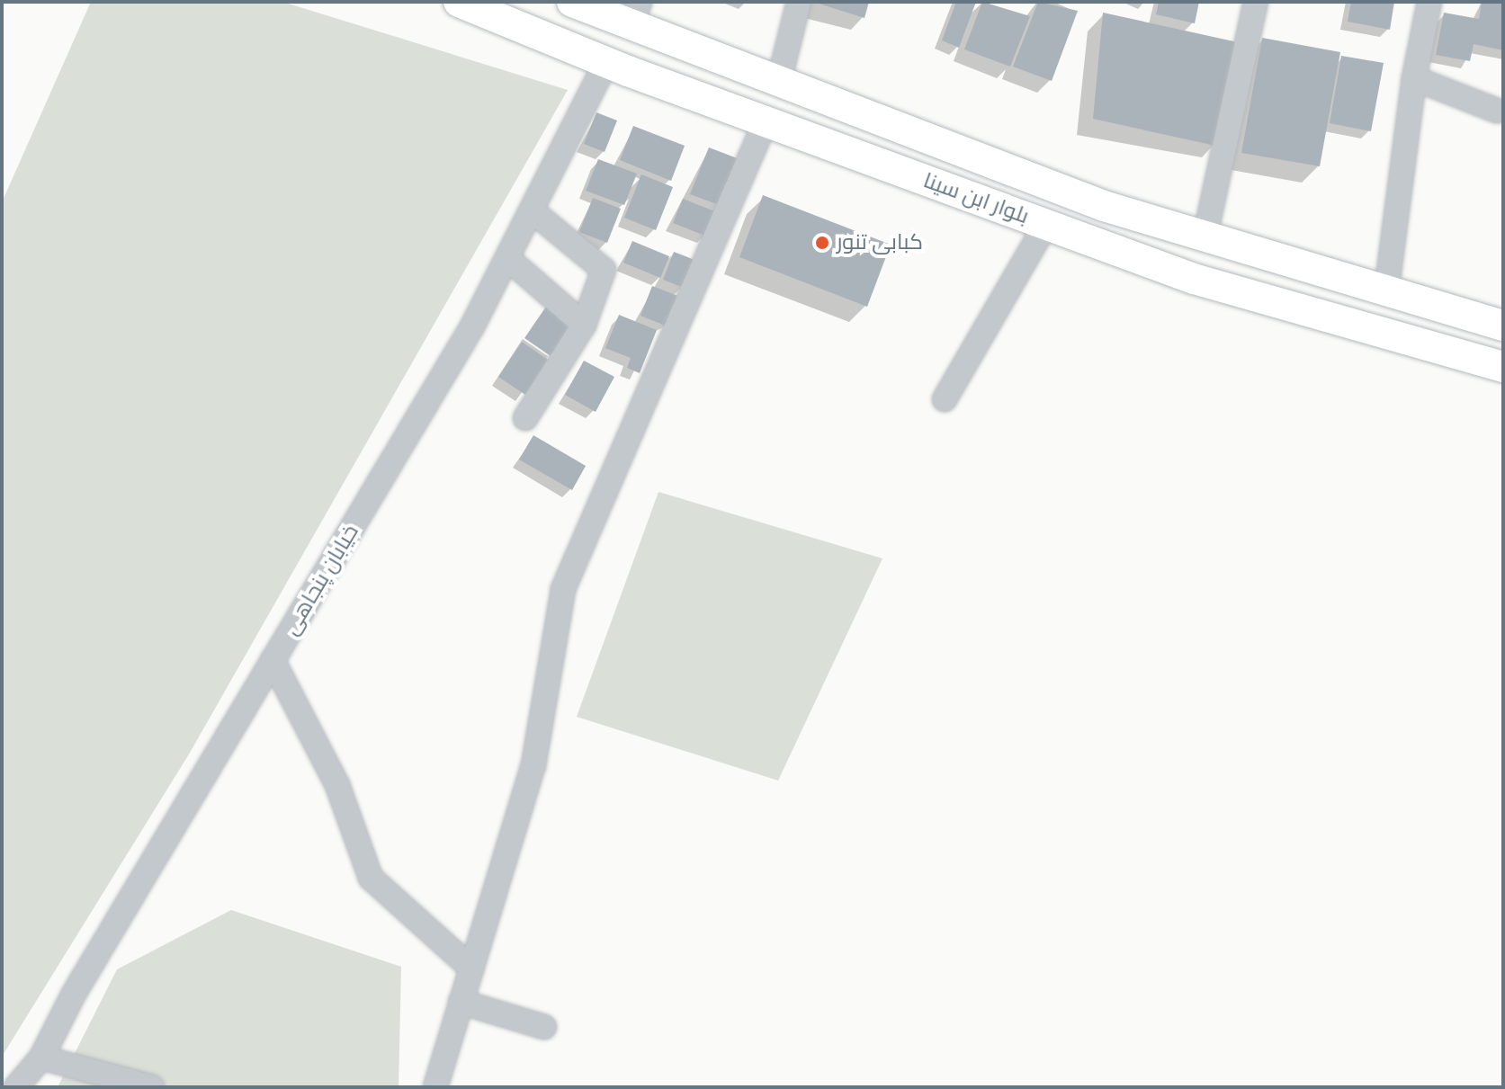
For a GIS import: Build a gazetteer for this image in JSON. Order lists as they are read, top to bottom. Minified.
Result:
{"streets":{"main road":["بلوار ابن سینا"],"street":["خیابان پنجاهی"]},"crossings":[["بلوار ابن سینا","خیابان پنجاهی"]],"places":["کبابی تنور"]}
